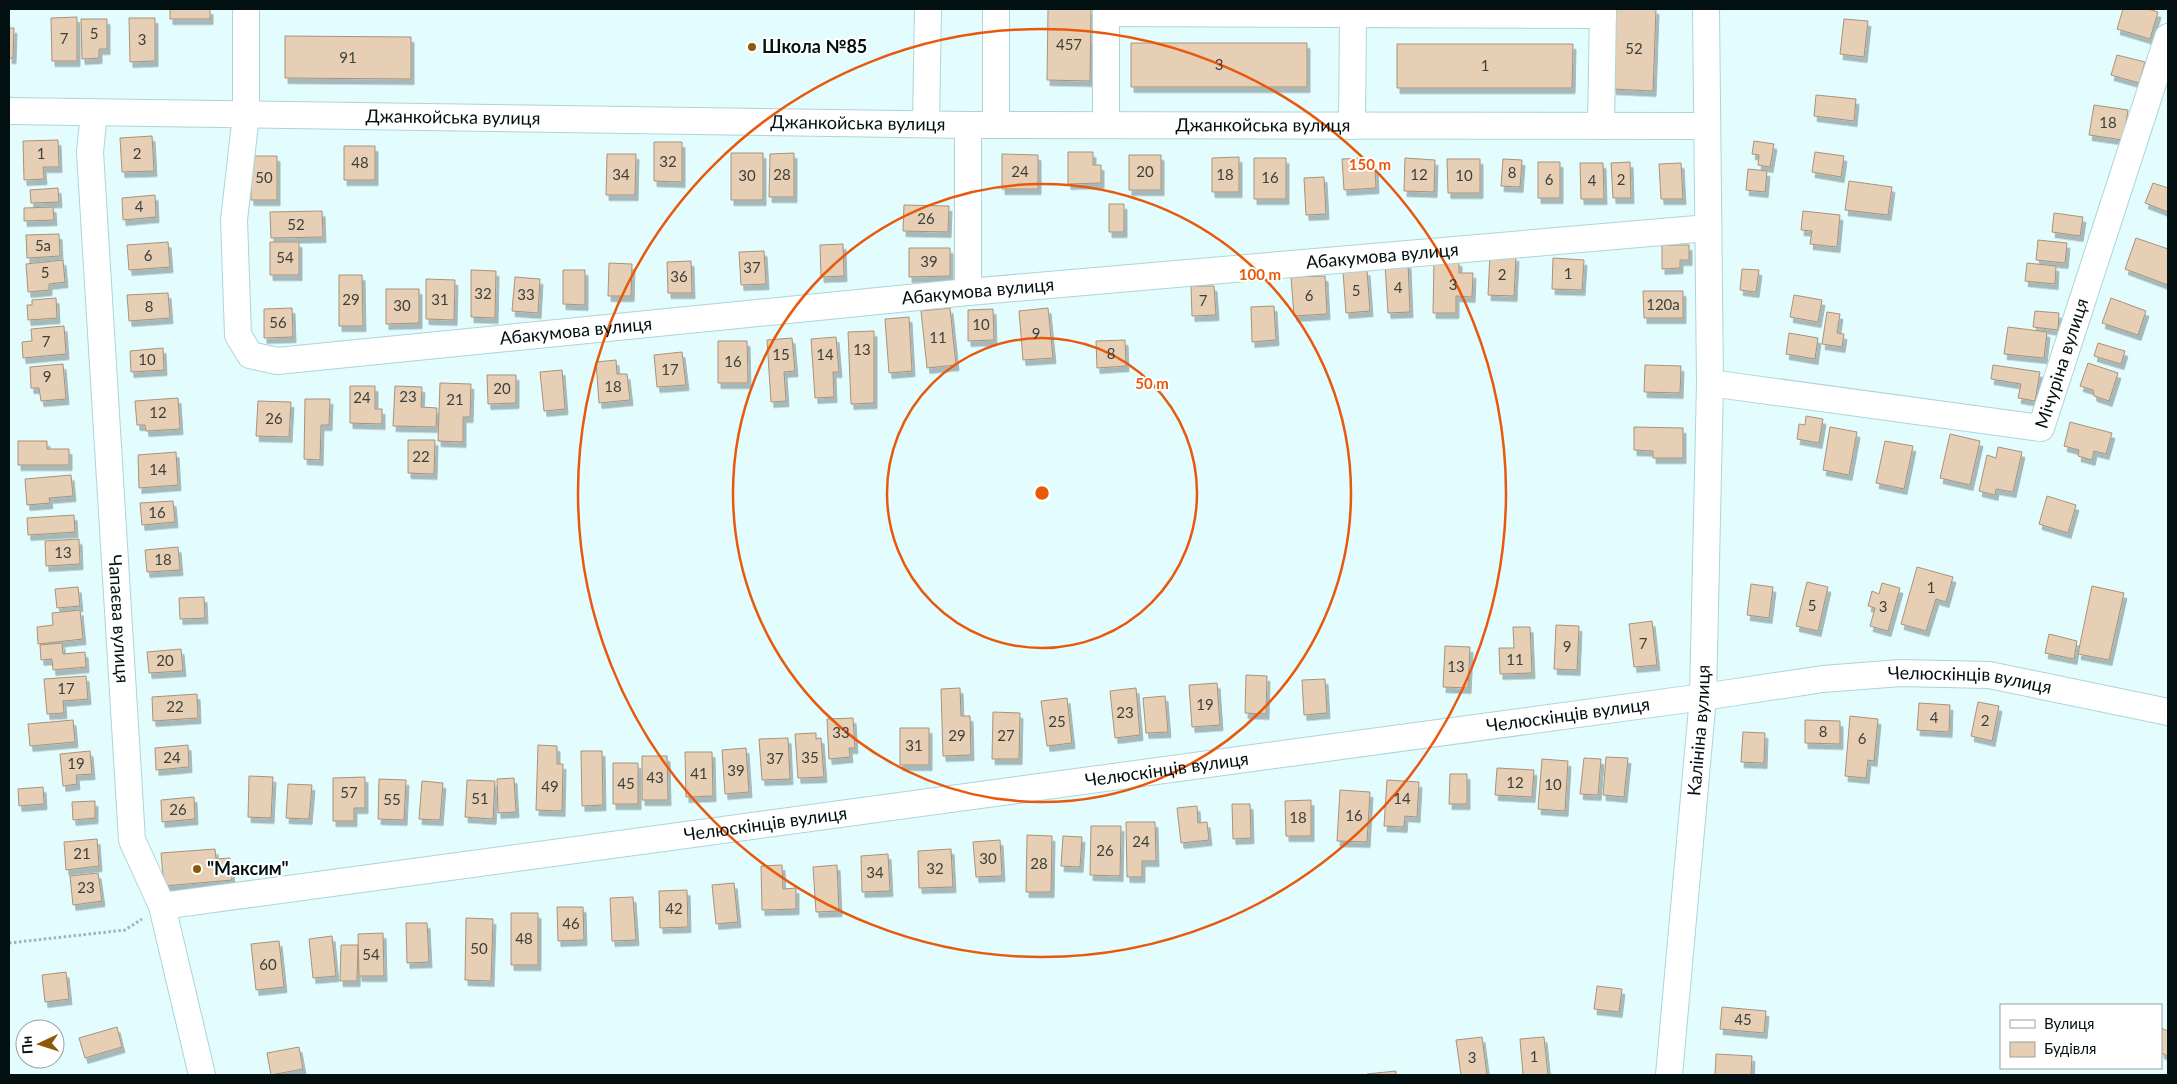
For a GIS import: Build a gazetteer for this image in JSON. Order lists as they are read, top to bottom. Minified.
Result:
{"streets":{"street":["Джанкойська вулиця","Абакумова вулиця","Мічуріна вулиця","Чапаєва вулиця","Челюскінців вулиця","Калініна вулиця"]},"crossings":[["Джанкойська вулиця","Абакумова вулиця"],["Джанкойська вулиця","Чапаєва вулиця"],["Джанкойська вулиця","Калініна вулиця"],["Абакумова вулиця","Калініна вулиця"],["Мічуріна вулиця","Калініна вулиця"],["Чапаєва вулиця","Челюскінців вулиця"],["Челюскінців вулиця","Калініна вулиця"]],"places":["Школа №85","\"Максим\""],"house_numbers":["5","7","3","457","52","91","3","1","18","1","2","32","48","24","20","8","34","28","18","12","30","10","50","16","6","2","4","4","26","52","5а","6","54","39","37","5","1","2","36","3","4","5","32","33","6","29","31","7","120а","30","8","56","10","9","11","7","13","8","15","14","10","16","17","9","18","20","23","24","21","12","26","22","14","16","13","18","1","5","3","7","9","11","20","13","17","19","22","23","4","2","25","8","33","29","27","6","31","24","35","37","19","39","41","43","12","45","10","49","57","51","14","55","26","16","18","24","26","21","30","28","32","34","23","42","46","48","50","54","60","45","1","3"],"legend":["Вулиця","Будівля"],"north":"left","rings":["150 m","100 m","50 m"]}
